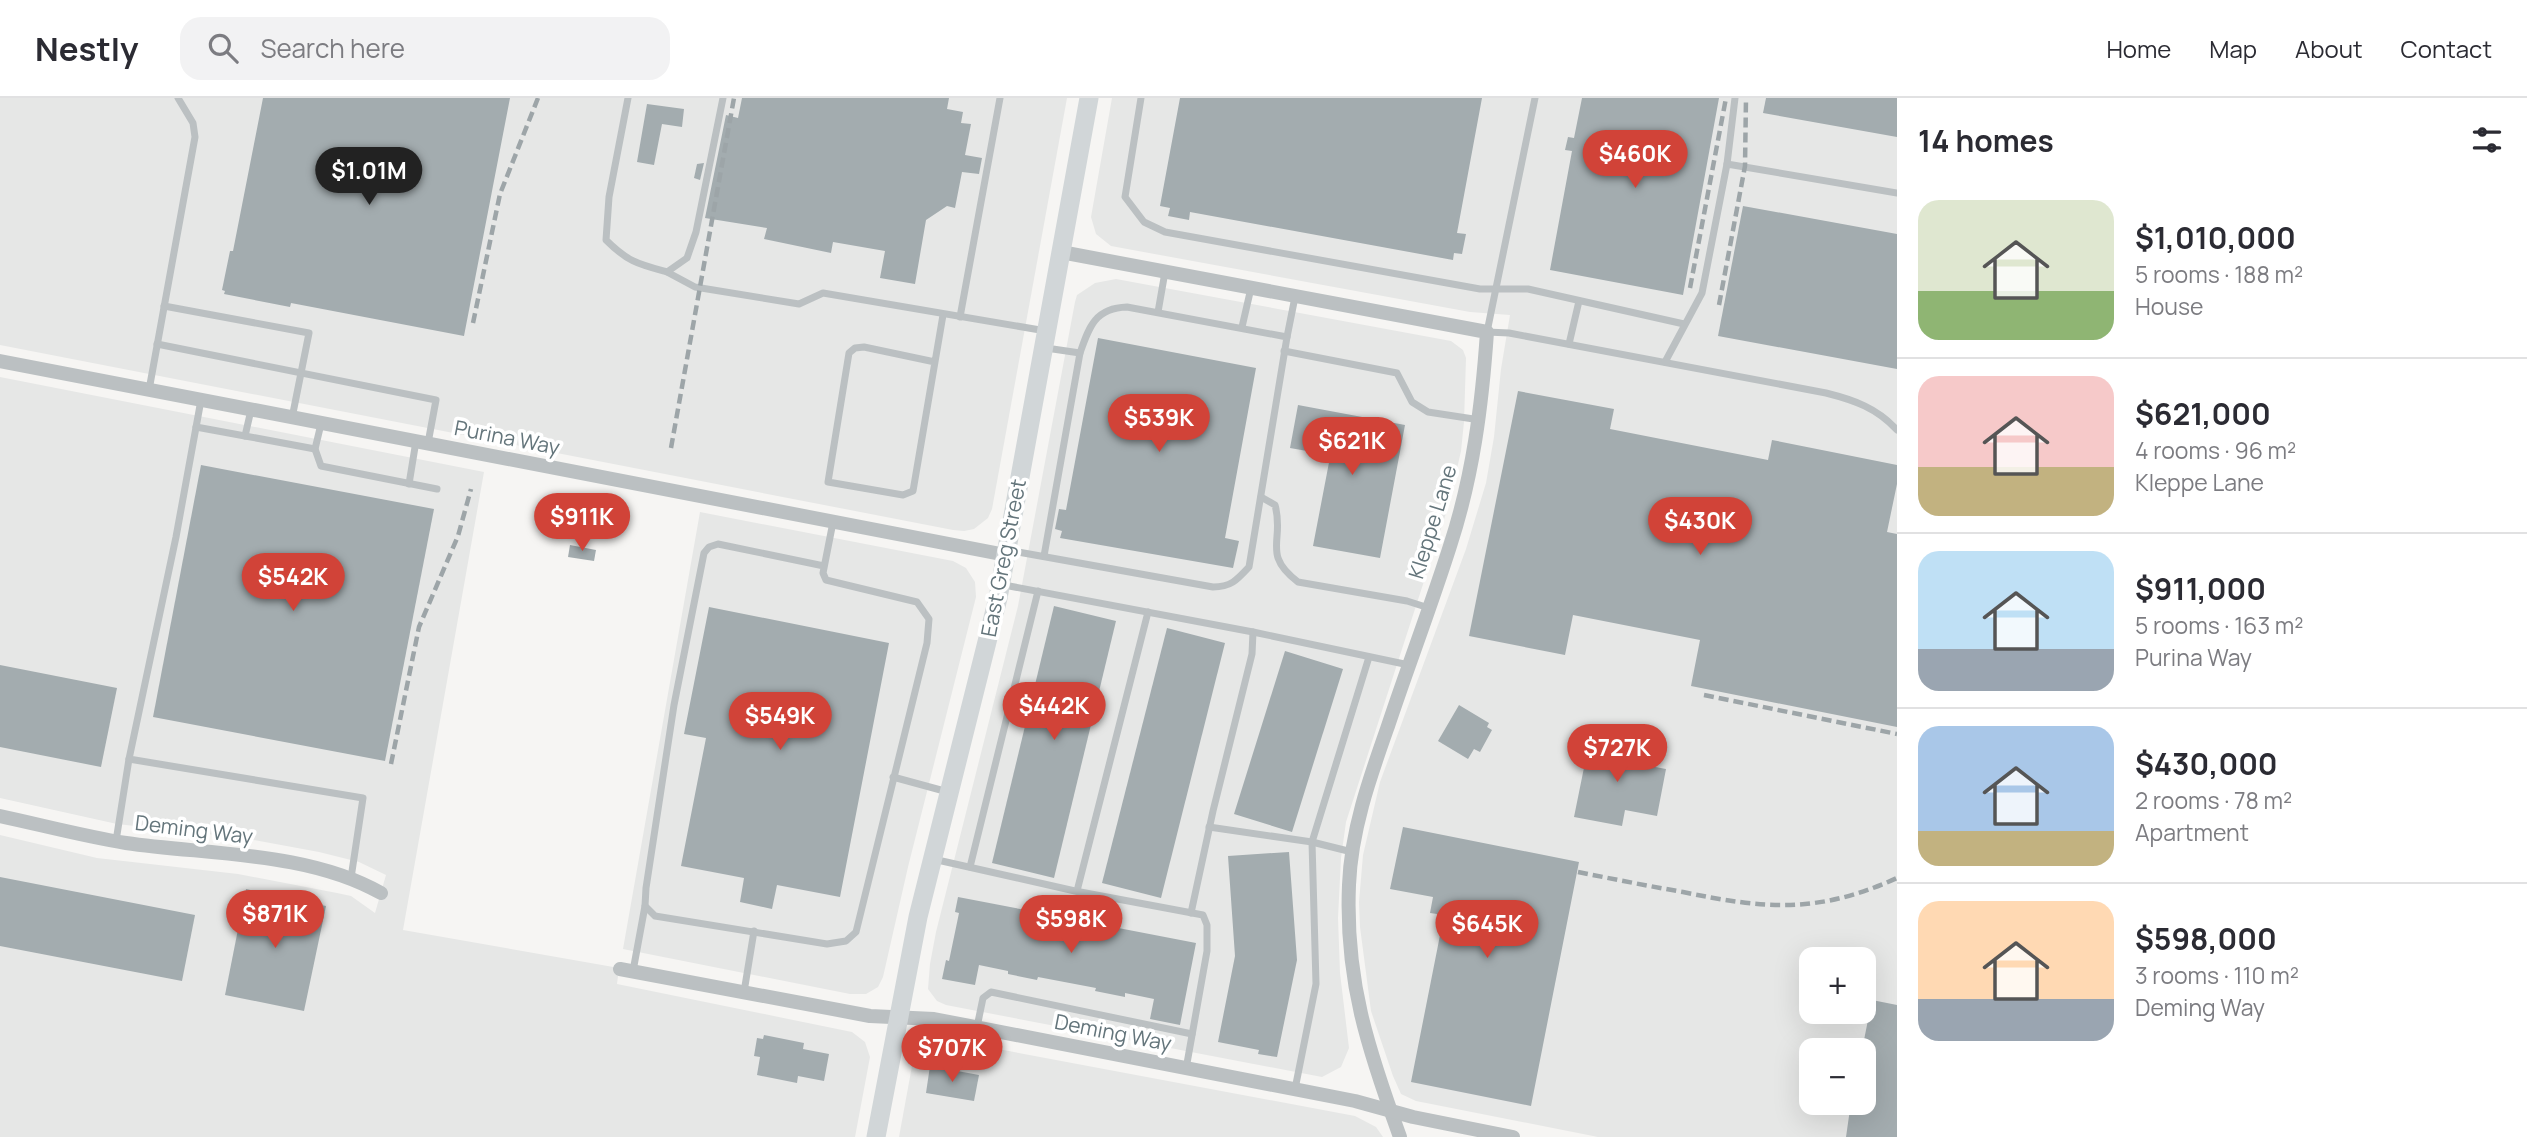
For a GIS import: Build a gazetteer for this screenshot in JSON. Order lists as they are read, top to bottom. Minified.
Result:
{"streets":{"main road":["East Greg Street"],"street":["Purina Way","Kleppe Lane","Deming Way"]},"crossings":[["Purina Way","East Greg Street"],["Kleppe Lane","Deming Way"],["East Greg Street","Deming Way"]],"page":{"header":"Nestly","search":"Search here","nav":["Home","Map","About","Contact"],"heading":"14 homes","price":["$460K","$1.01M","$539K","$621K","$911K","$430K","$542K","$442K","$549K","$727K","$871K","$598K","$645K","$707K"],"list":[{"name":"$1,010,000","note":"5 rooms · 188 m² · House"},{"name":"$621,000","note":"4 rooms · 96 m² · Kleppe Lane"},{"name":"$911,000","note":"5 rooms · 163 m² · Purina Way"},{"name":"$430,000","note":"2 rooms · 78 m² · Apartment"},{"name":"$598,000","note":"3 rooms · 110 m² · Deming Way"}],"map_buttons":["+","−"]}}
